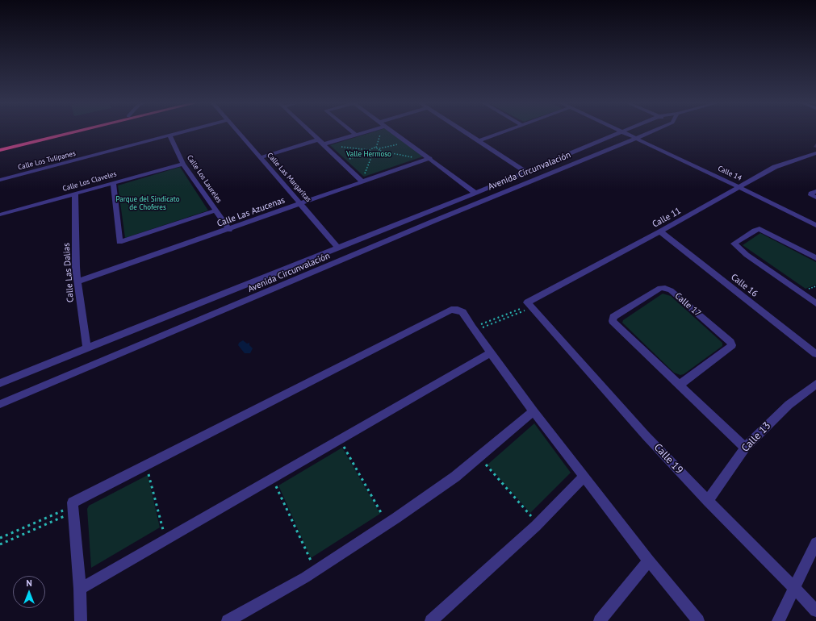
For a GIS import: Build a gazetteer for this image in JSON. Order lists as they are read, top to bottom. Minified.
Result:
{"streets":{"street":["Calle Los Tulipanes","Avenida Circunvalación","Calle 14","Calle Las Margaritas","Calle Los Laureles","Calle Los Claveles","Calle Las Azucenas","Calle 11","Calle Las Dalias","Calle 16","Calle 17","Calle 13","Calle 19"]},"crossings":[["Calle Los Tulipanes","Calle Los Laureles"],["Avenida Circunvalación","Calle 14"],["Avenida Circunvalación","Calle Las Margaritas"],["Avenida Circunvalación","Calle Las Dalias"],["Calle 14","Calle 11"],["Calle Las Margaritas","Calle Las Azucenas"],["Calle Los Laureles","Calle Los Claveles"],["Calle Los Laureles","Calle Las Azucenas"],["Calle Los Claveles","Calle Las Dalias"],["Calle Las Azucenas","Calle Las Dalias"],["Calle 11","Calle 16"],["Calle 11","Calle 19"],["Calle 17","Calle 13"],["Calle 13","Calle 19"]],"parks":["Valle Hermoso","Parque del Sindicato de Choferes"],"north":"top"}
